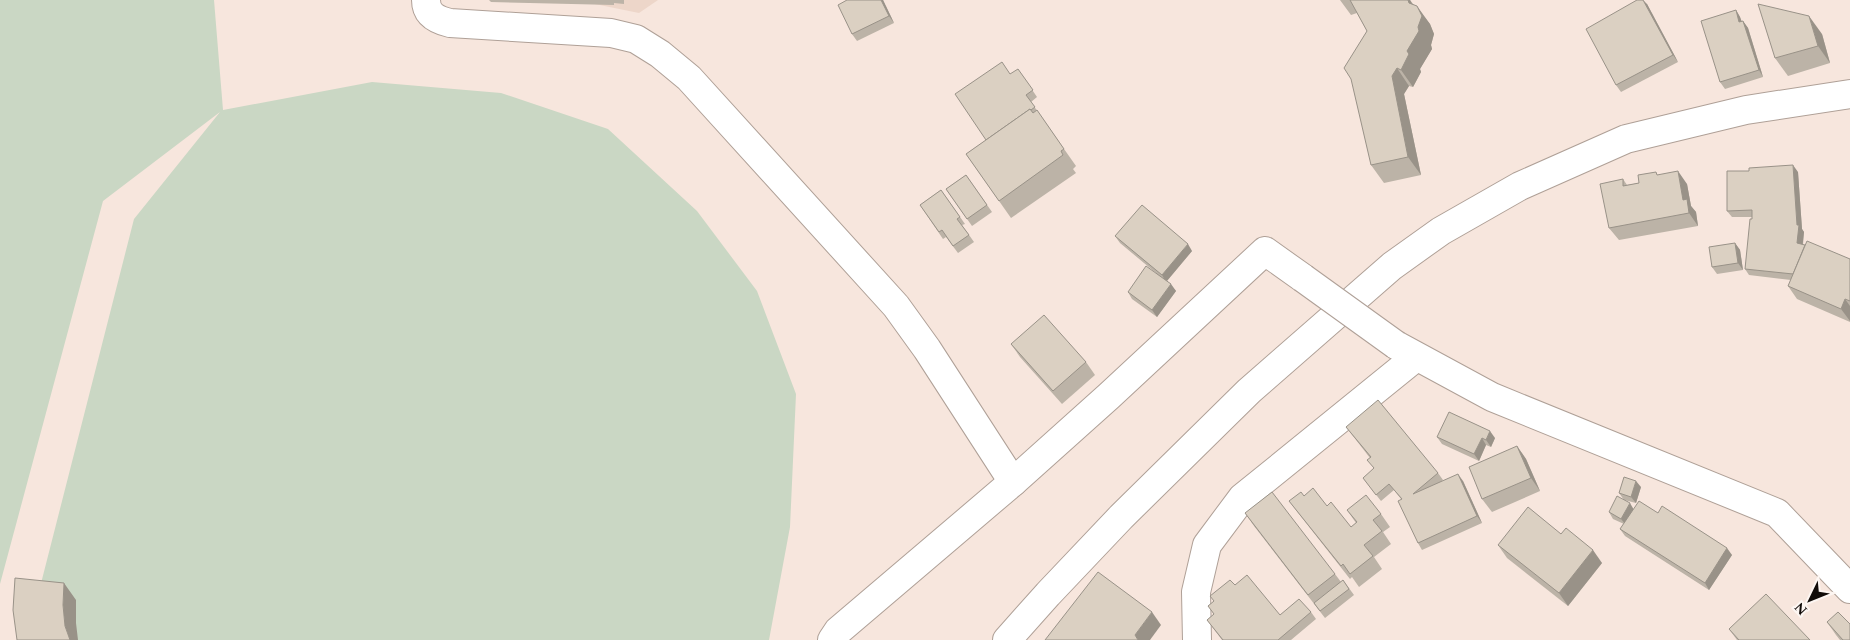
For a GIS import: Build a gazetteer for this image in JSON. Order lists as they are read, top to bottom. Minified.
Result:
{"north":"bottom left"}
